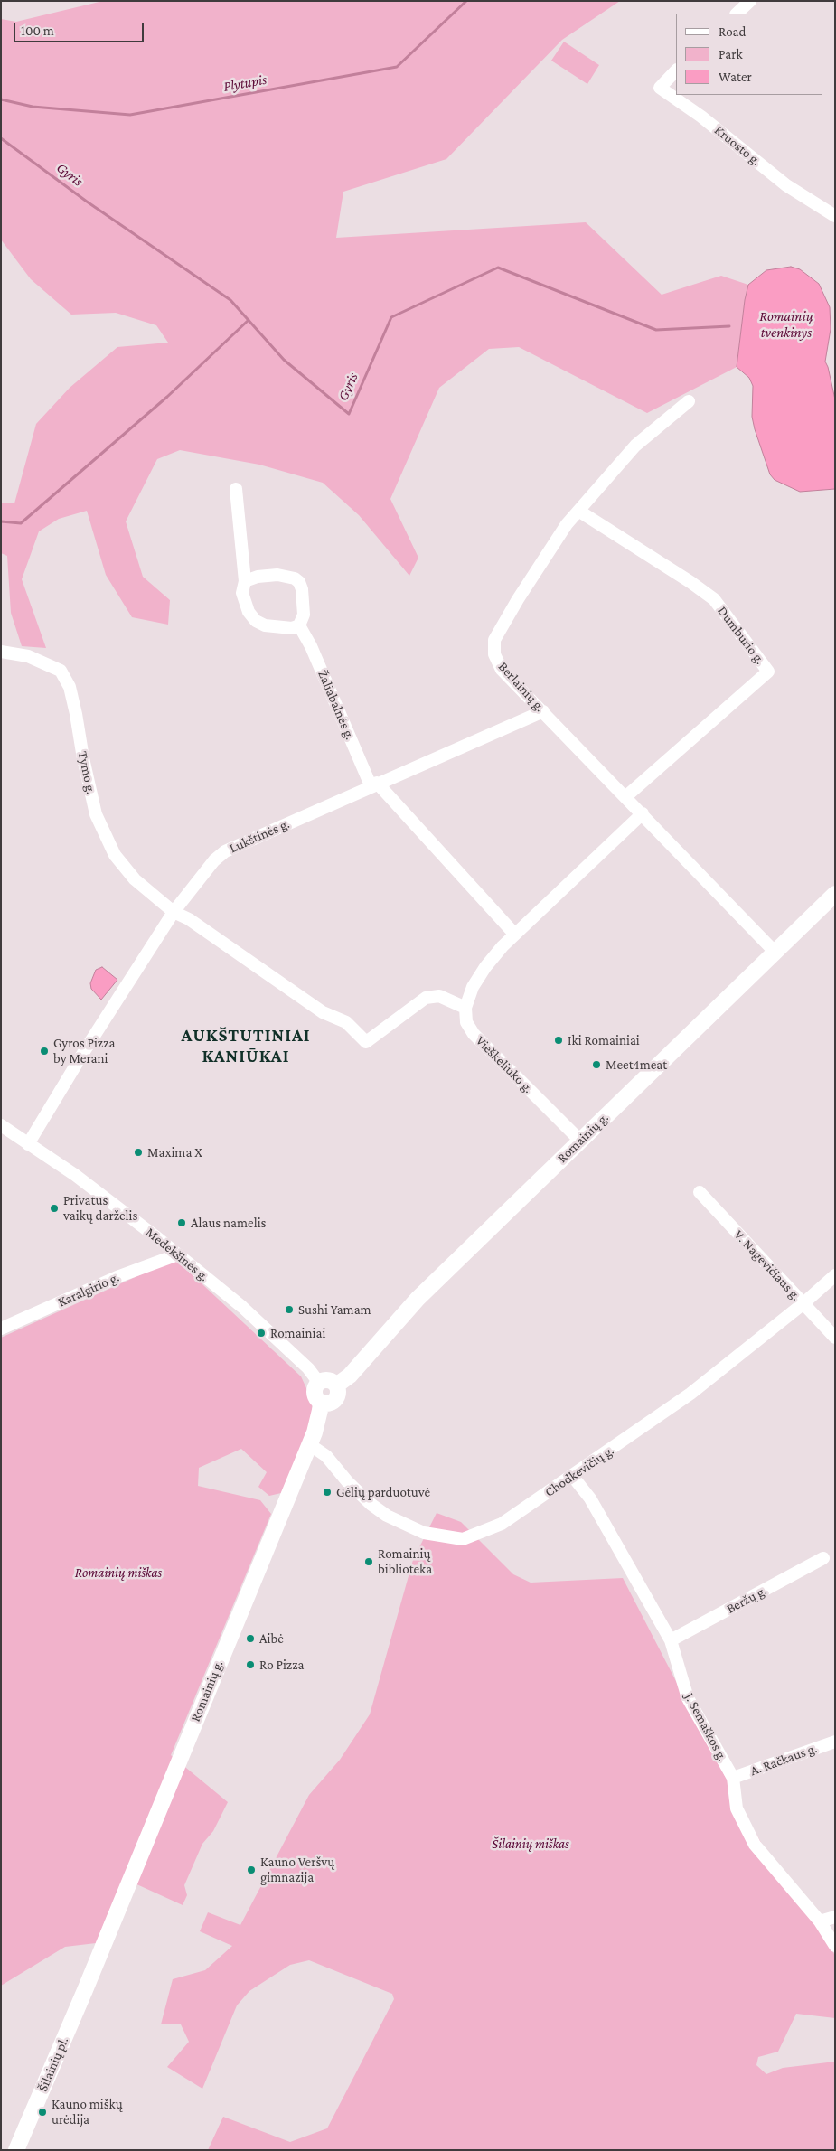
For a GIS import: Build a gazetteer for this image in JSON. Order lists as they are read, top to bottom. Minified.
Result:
{"streets":{"main road":["Romainių g.","Šilainių pl."],"street":["Kruosto g.","Dumburio g.","Berlainių g.","Žaliabalnės g.","Tymo g.","Lukštinės g.","Vieškeliuko g.","Medekšinės g.","V. Nagevičiaus g.","Karalgirio g.","Chodkevičių g.","Beržų g.","J. Semaškos g.","A. Račkaus g."]},"crossings":[["Dumburio g.","Berlainių g."],["Berlainių g.","Lukštinės g."],["Berlainių g.","Romainių g."],["Žaliabalnės g.","Lukštinės g."],["Tymo g.","Lukštinės g."],["Tymo g.","Vieškeliuko g."],["Lukštinės g.","Medekšinės g."],["Vieškeliuko g.","Romainių g."],["Romainių g.","Medekšinės g."],["Romainių g.","Chodkevičių g."],["Romainių g.","Šilainių pl."],["Medekšinės g.","Karalgirio g."],["V. Nagevičiaus g.","Chodkevičių g."],["Chodkevičių g.","J. Semaškos g."],["Beržų g.","J. Semaškos g."],["J. Semaškos g.","A. Račkaus g."]],"districts":["AUKŠTUTINIAI KANIŪKAI"],"water":["Plytupis","Gyris","Romainių tvenkinys"],"parks":["Romainių miškas","Šilainių miškas"],"places":["Iki Romainiai","Gyros Pizza by Merani","Meet4meat","Maxima X","Privatus vaikų darželis","Alaus namelis","Sushi Yamam","Romainiai","Gėlių parduotuvė","Romainių biblioteka","Aibė","Ro Pizza","Kauno Veršvų gimnazija","Kauno miškų urėdija"],"legend":["Road","Park","Water"],"scale_bar":"100 m"}
